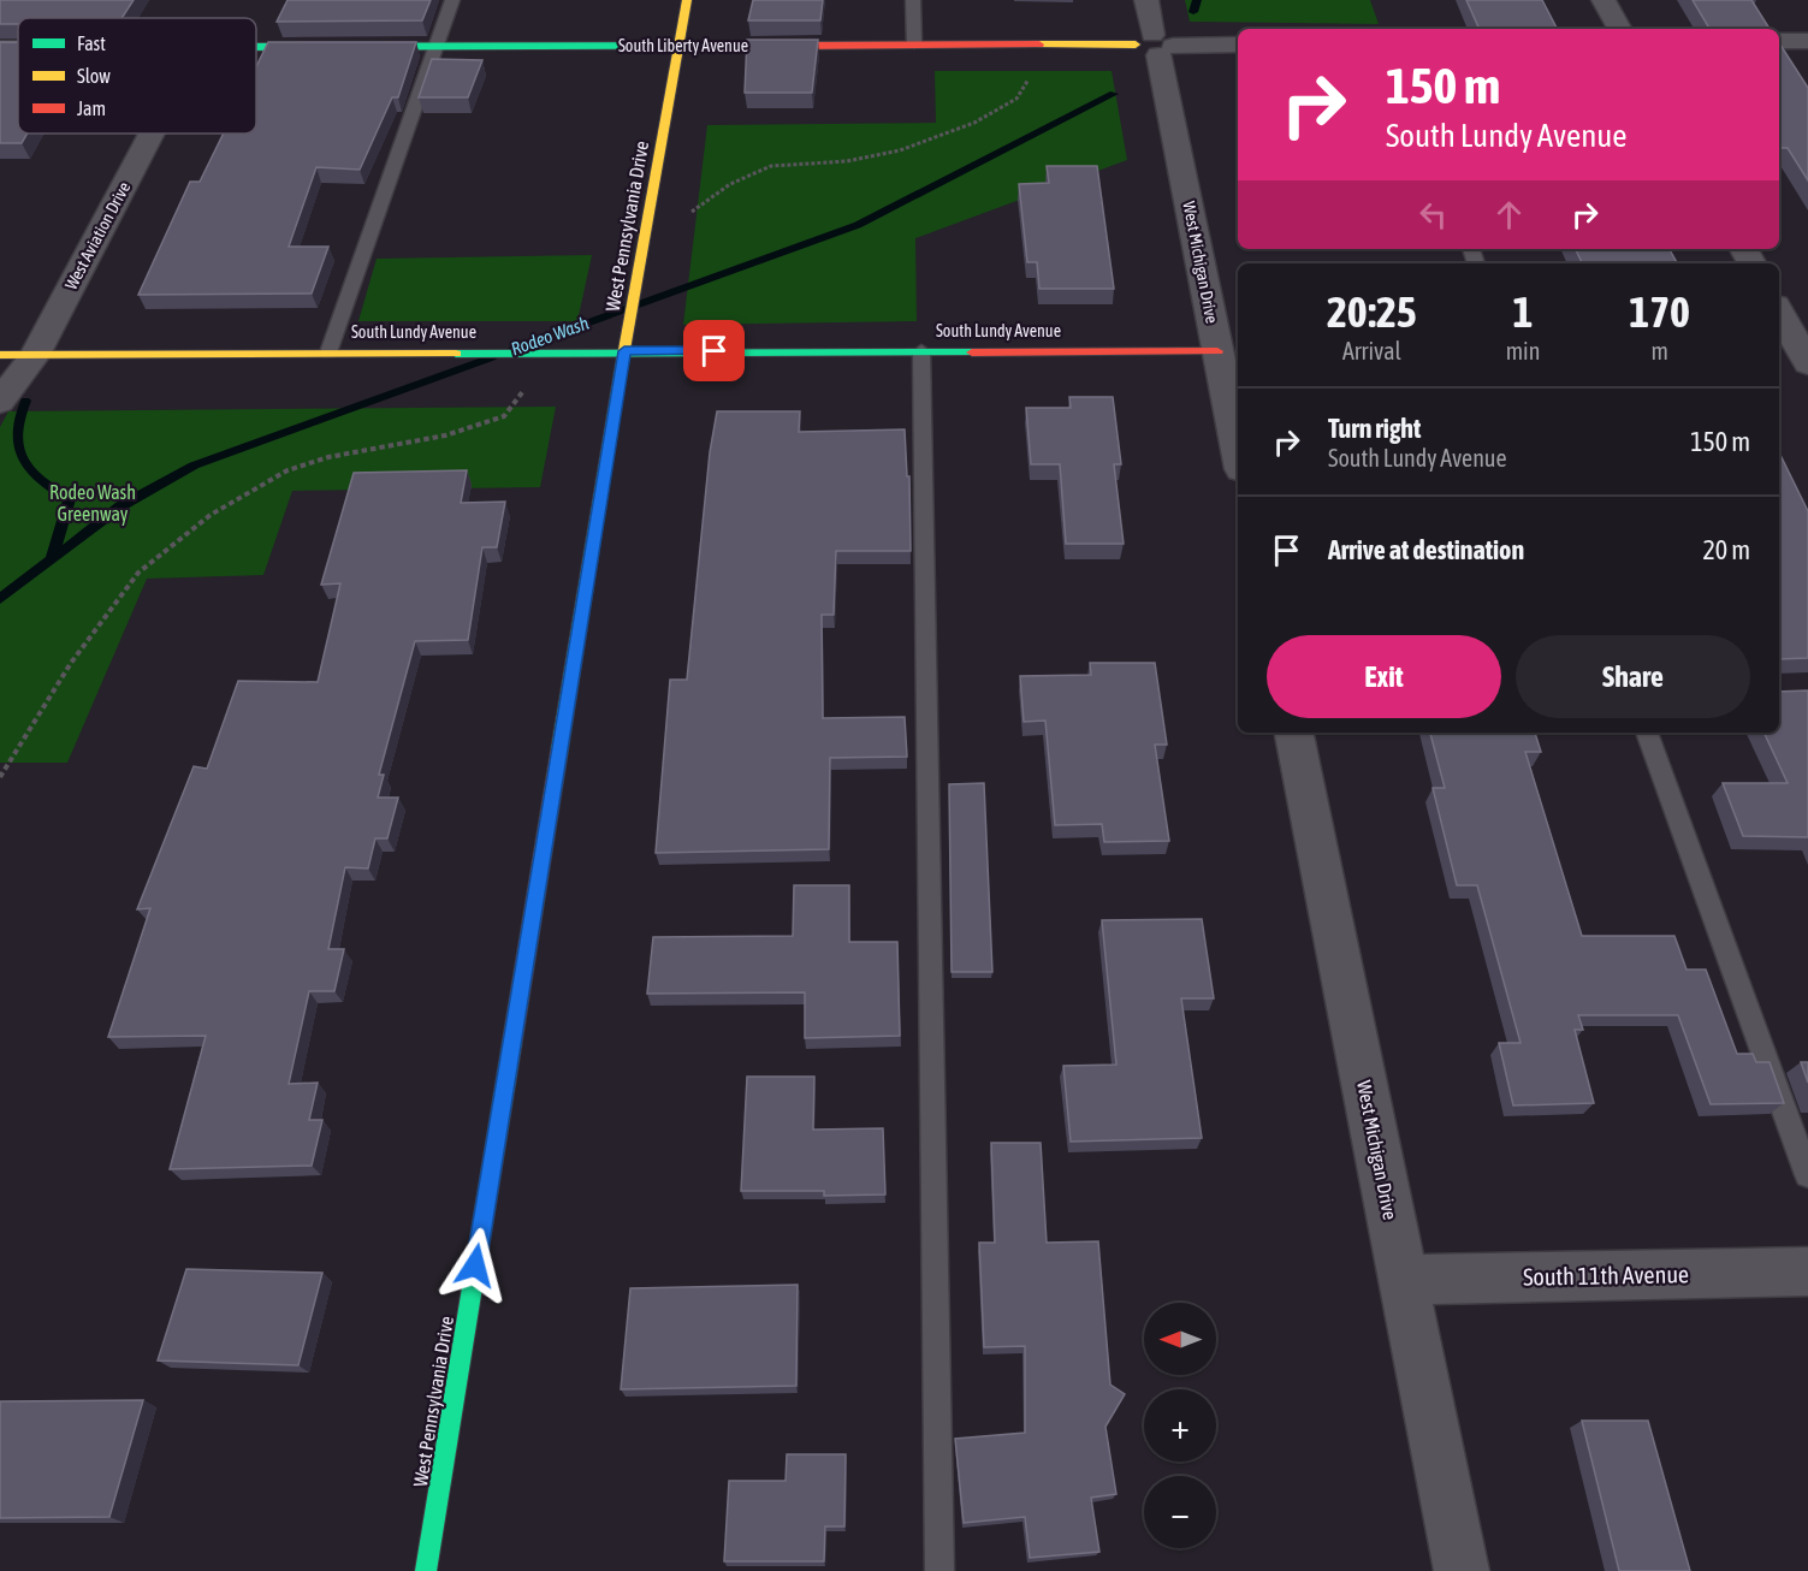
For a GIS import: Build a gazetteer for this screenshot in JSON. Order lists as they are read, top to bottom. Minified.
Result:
{"streets":{"street":["South Liberty Avenue","West Pennsylvania Drive","West Aviation Drive","West Michigan Drive","South Lundy Avenue","South 11th Avenue"]},"crossings":[["South Liberty Avenue","West Pennsylvania Drive"],["South Liberty Avenue","West Michigan Drive"],["West Pennsylvania Drive","South Lundy Avenue"],["West Aviation Drive","South Lundy Avenue"],["West Michigan Drive","South Lundy Avenue"],["West Michigan Drive","South 11th Avenue"]],"water":["Rodeo Wash"],"parks":["Rodeo Wash Greenway"],"legend":["Fast","Slow","Jam"],"north":"left","page":{"turn":["150 m","South Lundy Avenue"],"eta":["20:25","Arrival","1","min","170","m"],"list":[{"name":"Turn right","note":"South Lundy Avenue","value":"150 m"},{"name":"Arrive at destination","value":"20 m"}],"buttons":["Exit","Share"],"map_buttons":["+","−"]}}
